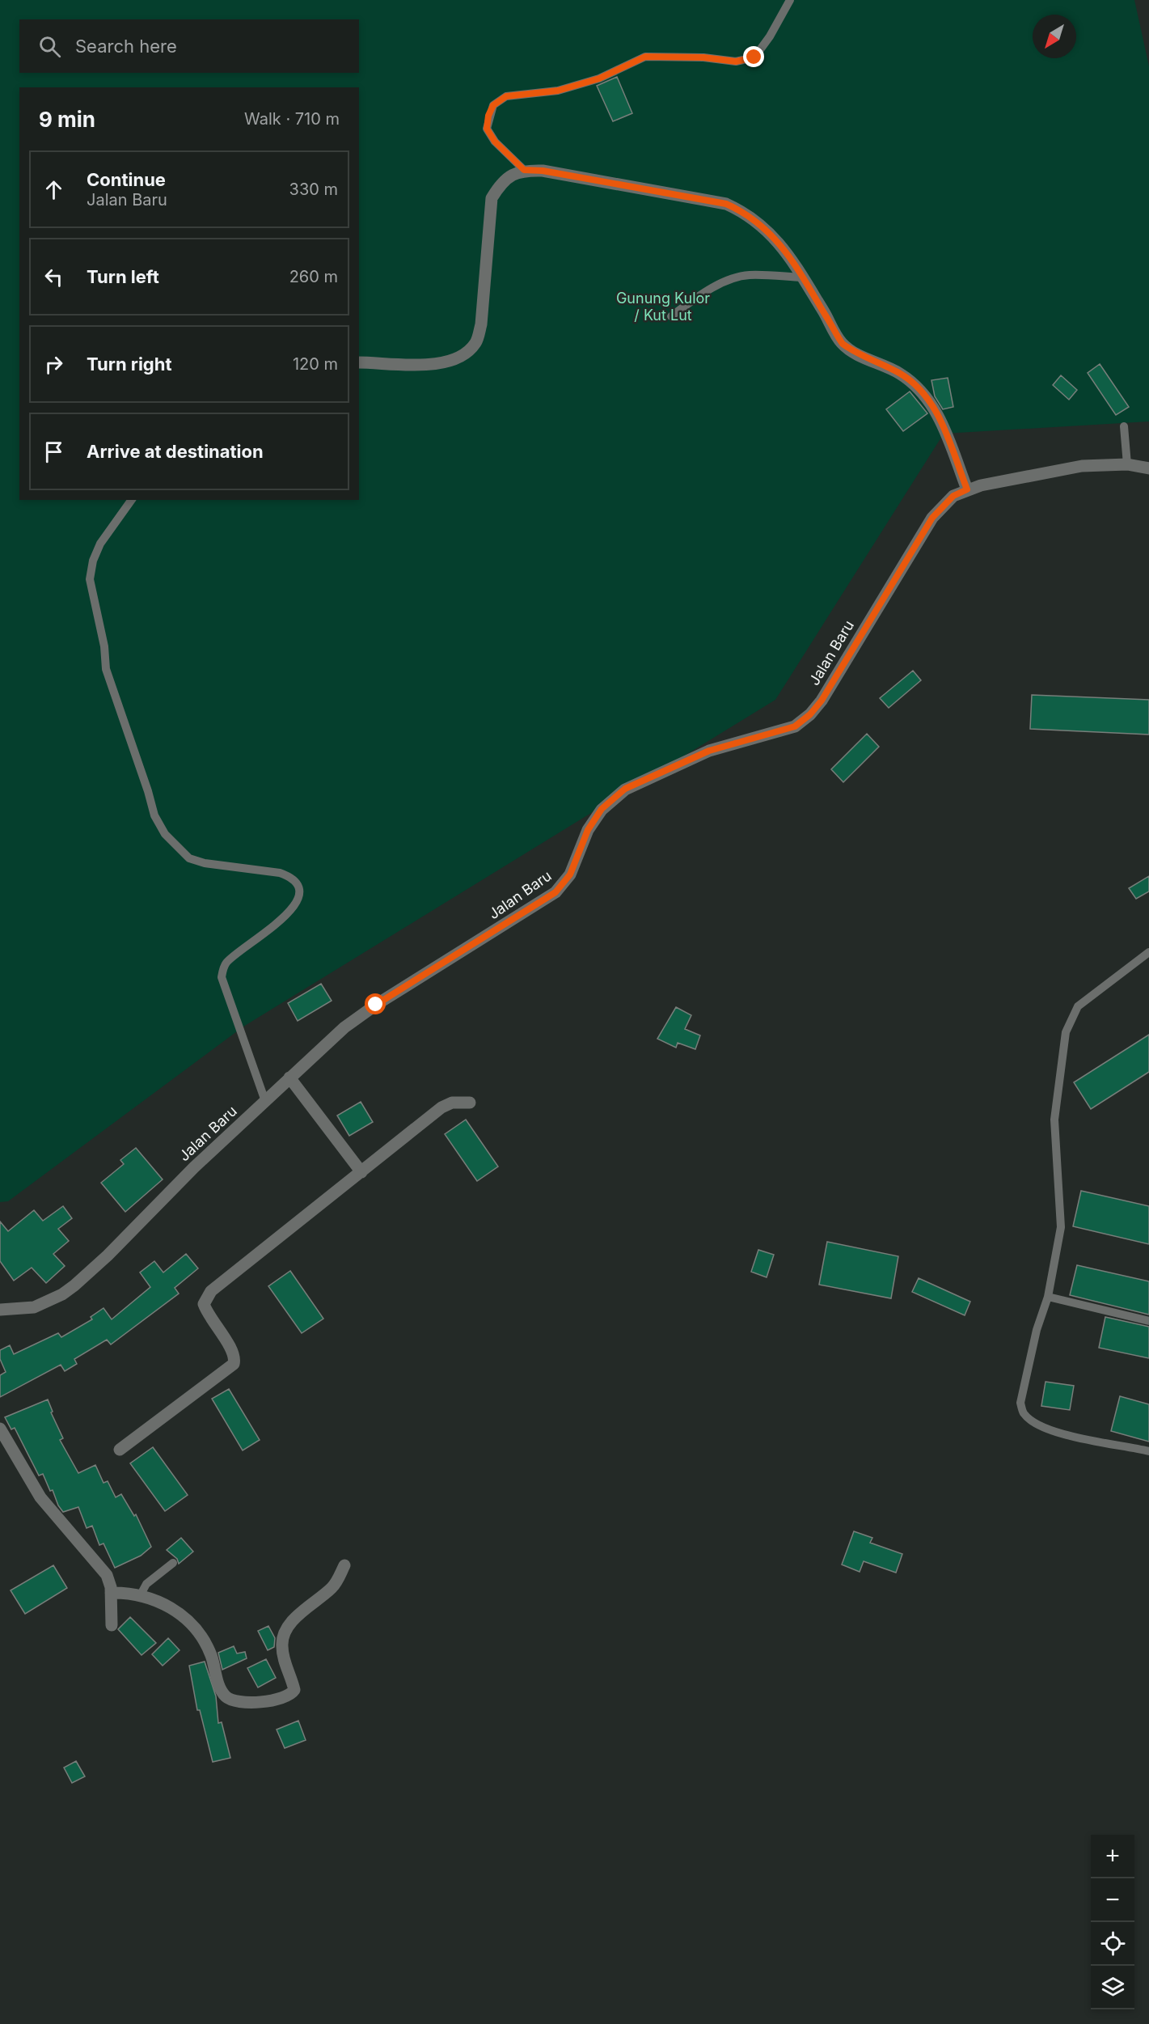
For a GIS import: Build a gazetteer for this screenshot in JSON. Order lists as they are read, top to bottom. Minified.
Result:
{"streets":{"street":["Jalan Baru"]},"parks":["Gunung Kulor / Kut Lut"],"north":"bottom left","page":{"search":"Search here","heading":["9 min","Walk · 710 m"],"list":[["Continue","Jalan Baru","330 m"],["Turn left","260 m"],["Turn right","120 m"],"Arrive at destination"],"map_buttons":["+","−"]}}
